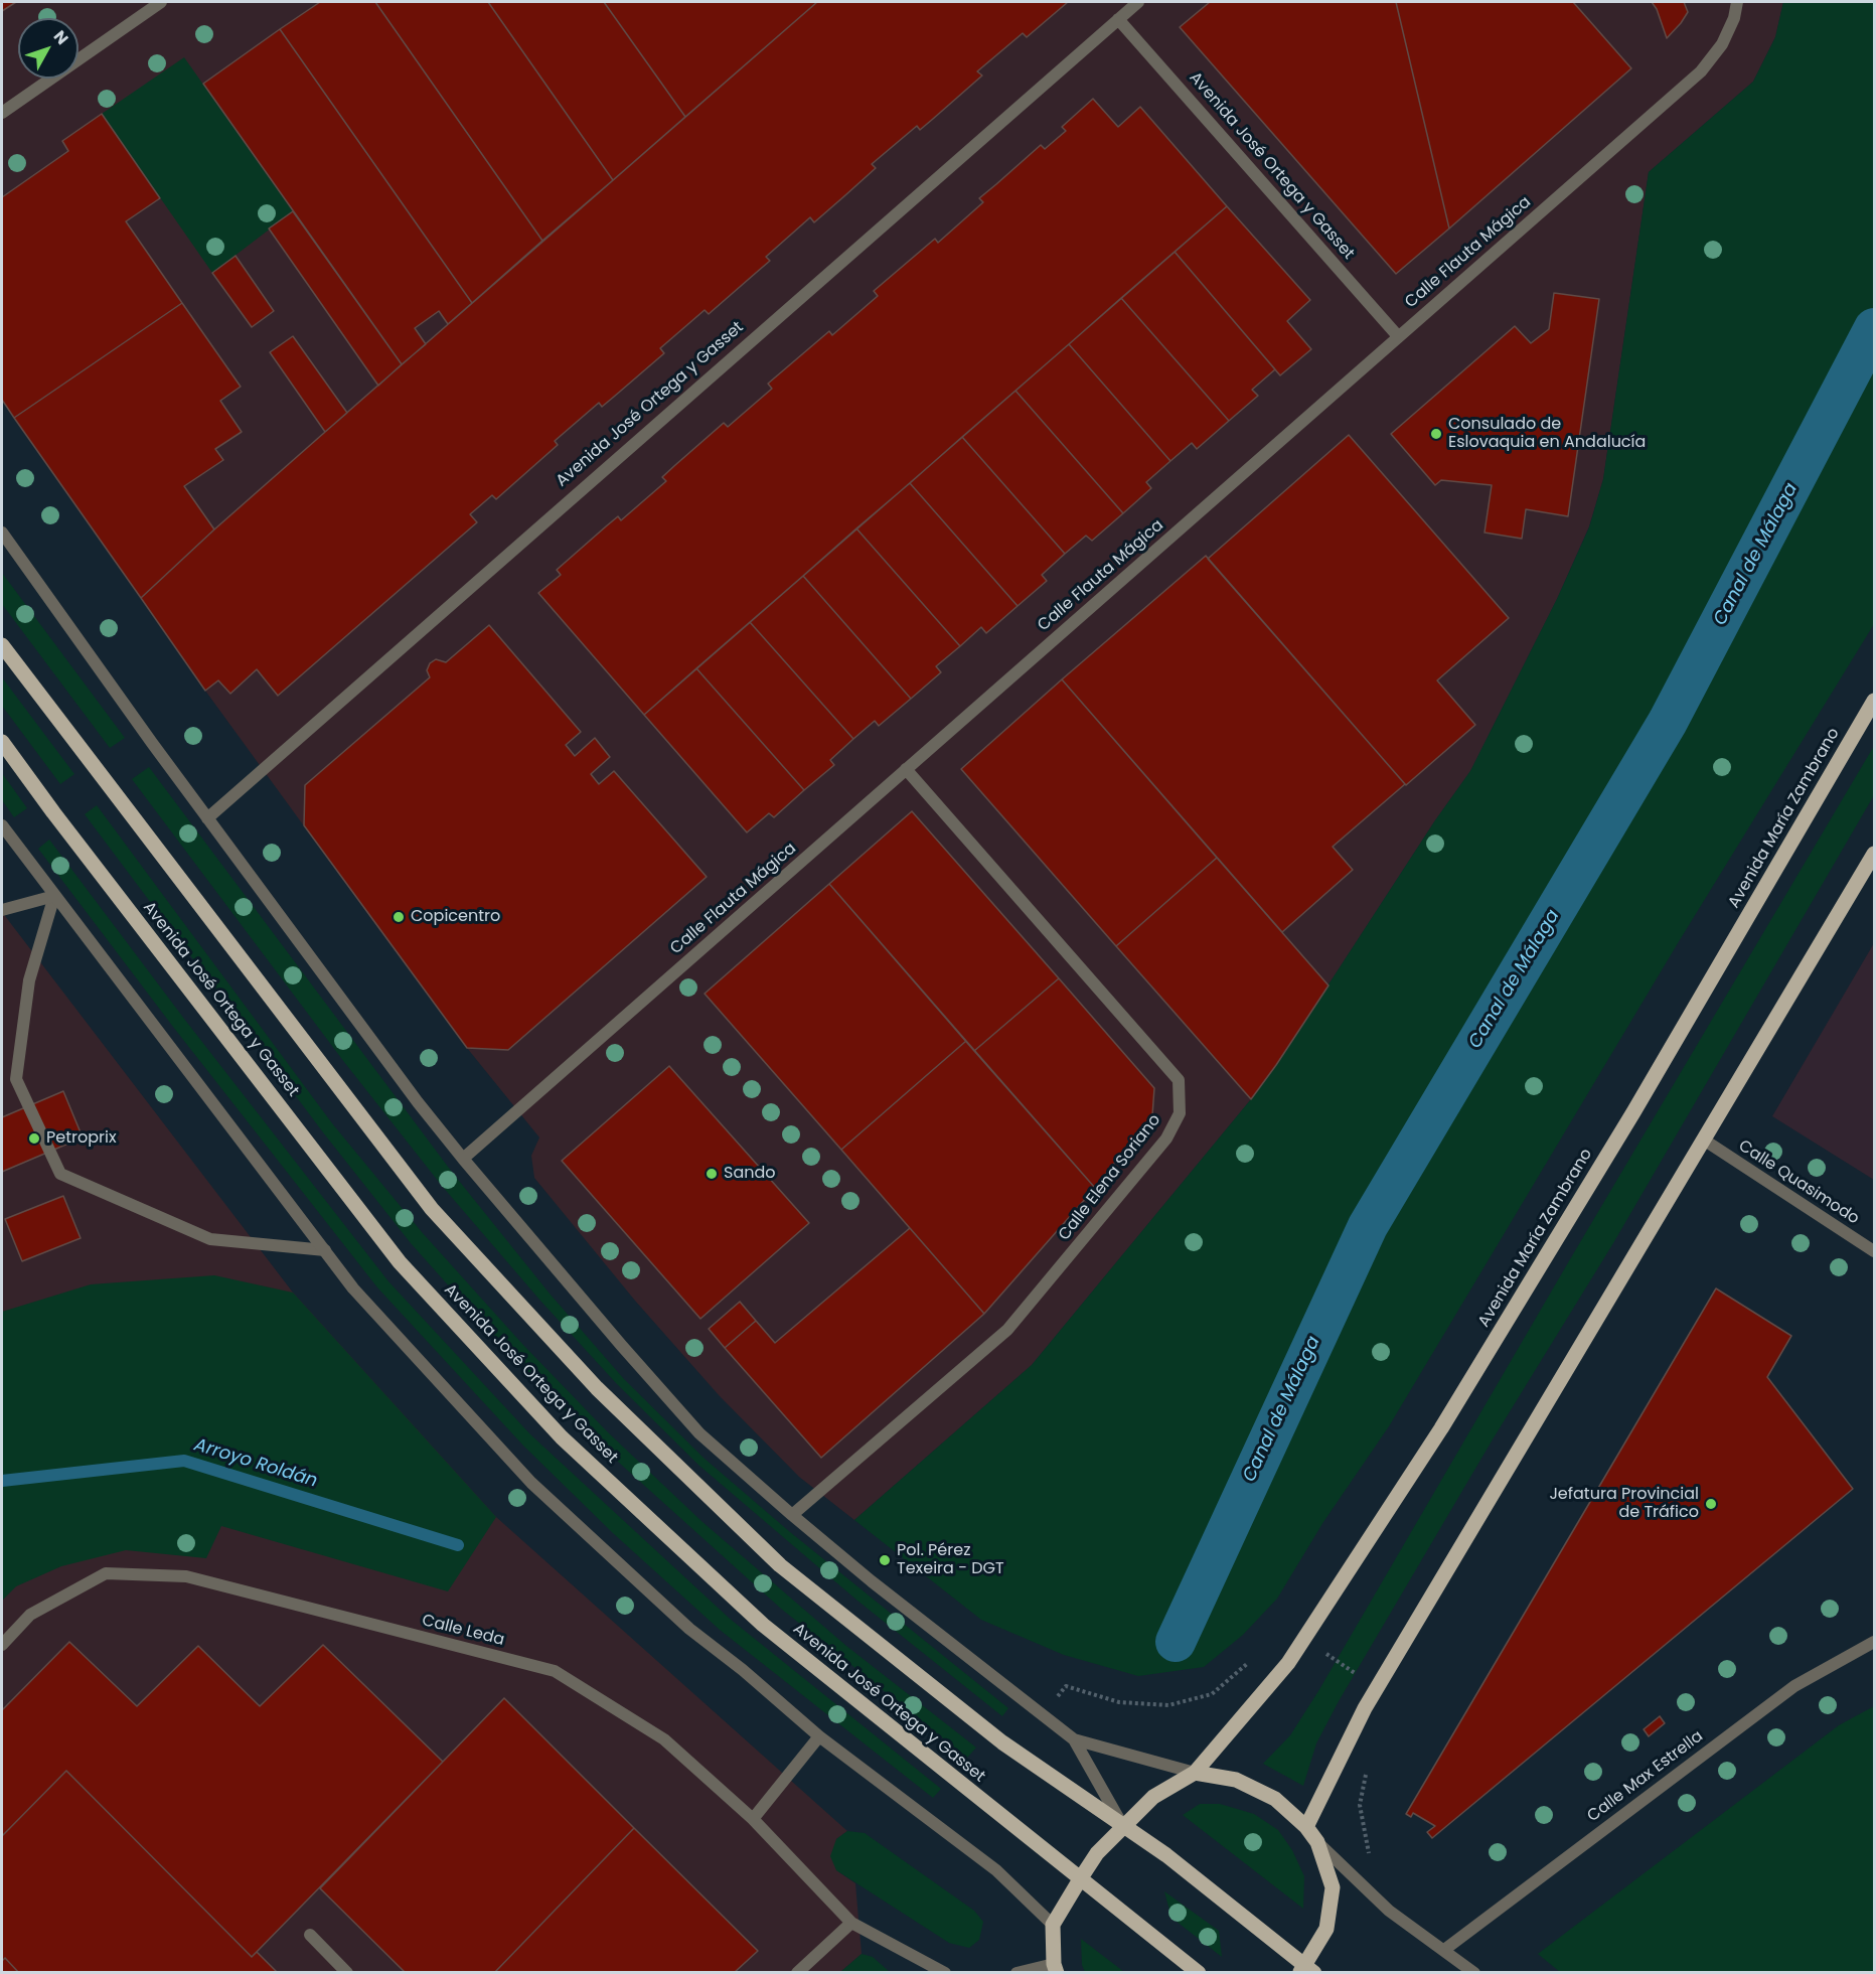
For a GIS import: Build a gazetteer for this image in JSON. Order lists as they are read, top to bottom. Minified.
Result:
{"streets":{"main road":["Avenida José Ortega y Gasset","Avenida María Zambrano"],"street":["Calle Flauta Mágica","Calle Elena Soriano","Calle Quasimodo","Calle Leda","Calle Max Estrella"]},"crossings":[["Avenida José Ortega y Gasset","Calle Flauta Mágica"],["Avenida José Ortega y Gasset","Avenida María Zambrano"],["Calle Flauta Mágica","Calle Elena Soriano"]],"water":["Canal de Málaga","Arroyo Roldán"],"places":["Consulado de Eslovaquia en Andalucía","Copicentro","Petroprix","Sando","Jefatura Provincial de Tráfico","Pol. Pérez Texeira - DGT"],"north":"top right"}
